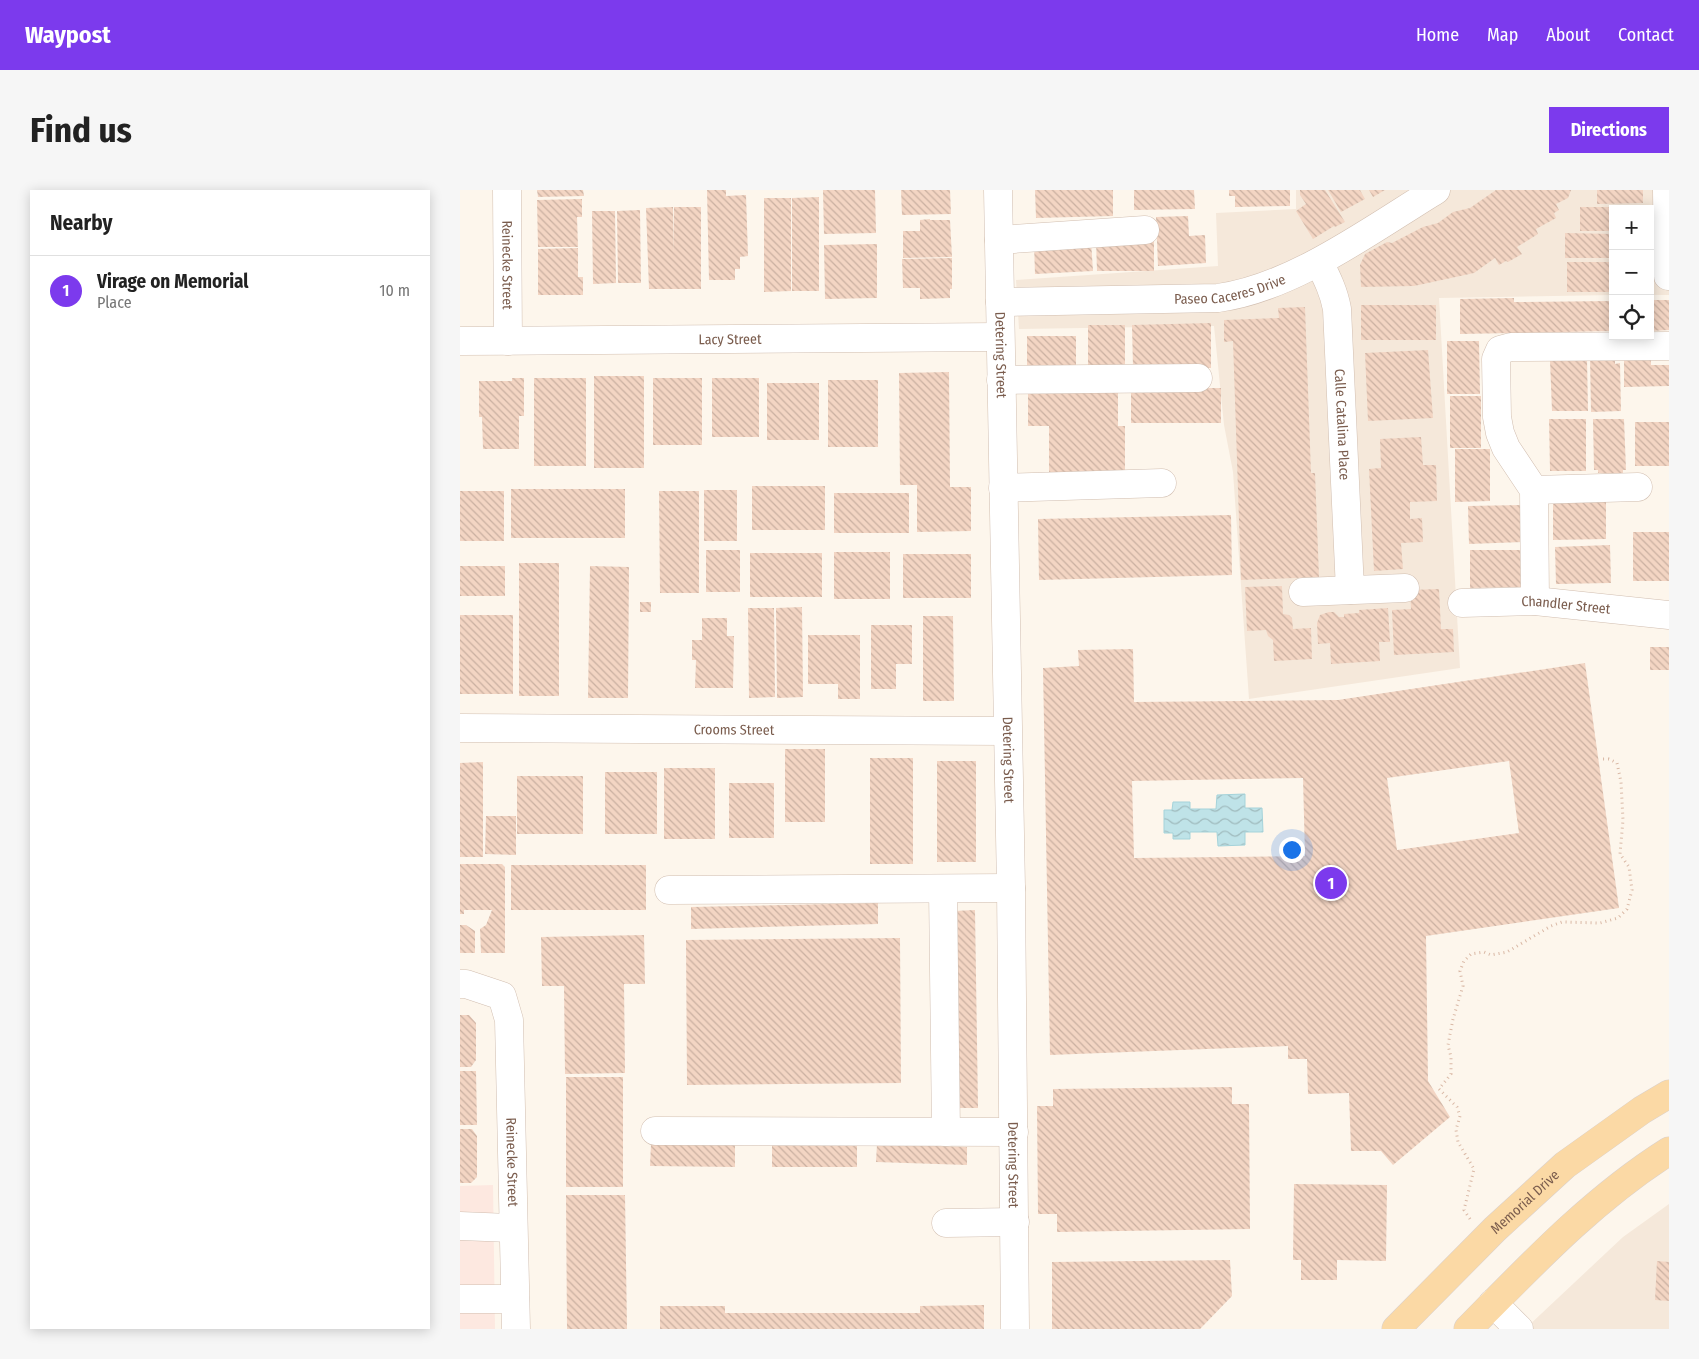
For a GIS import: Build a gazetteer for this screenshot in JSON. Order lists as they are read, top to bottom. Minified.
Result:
{"streets":{"main road":["Memorial Drive"],"street":["Reinecke Street","Paseo Caceres Drive","Lacy Street","Detering Street","Calle Catalina Place","Chandler Street","Crooms Street"]},"crossings":[["Reinecke Street","Lacy Street"],["Paseo Caceres Drive","Detering Street"],["Paseo Caceres Drive","Calle Catalina Place"],["Lacy Street","Detering Street"],["Detering Street","Crooms Street"]],"page":{"header":"Waypost","nav":["Home","Map","About","Contact"],"buttons":"Directions","title":"Find us","heading":"Nearby","map_buttons":["+","−"],"list":[{"mark":"1","name":"Virage on Memorial","note":"Place","value":"10 m"}],"pins":"1"}}
